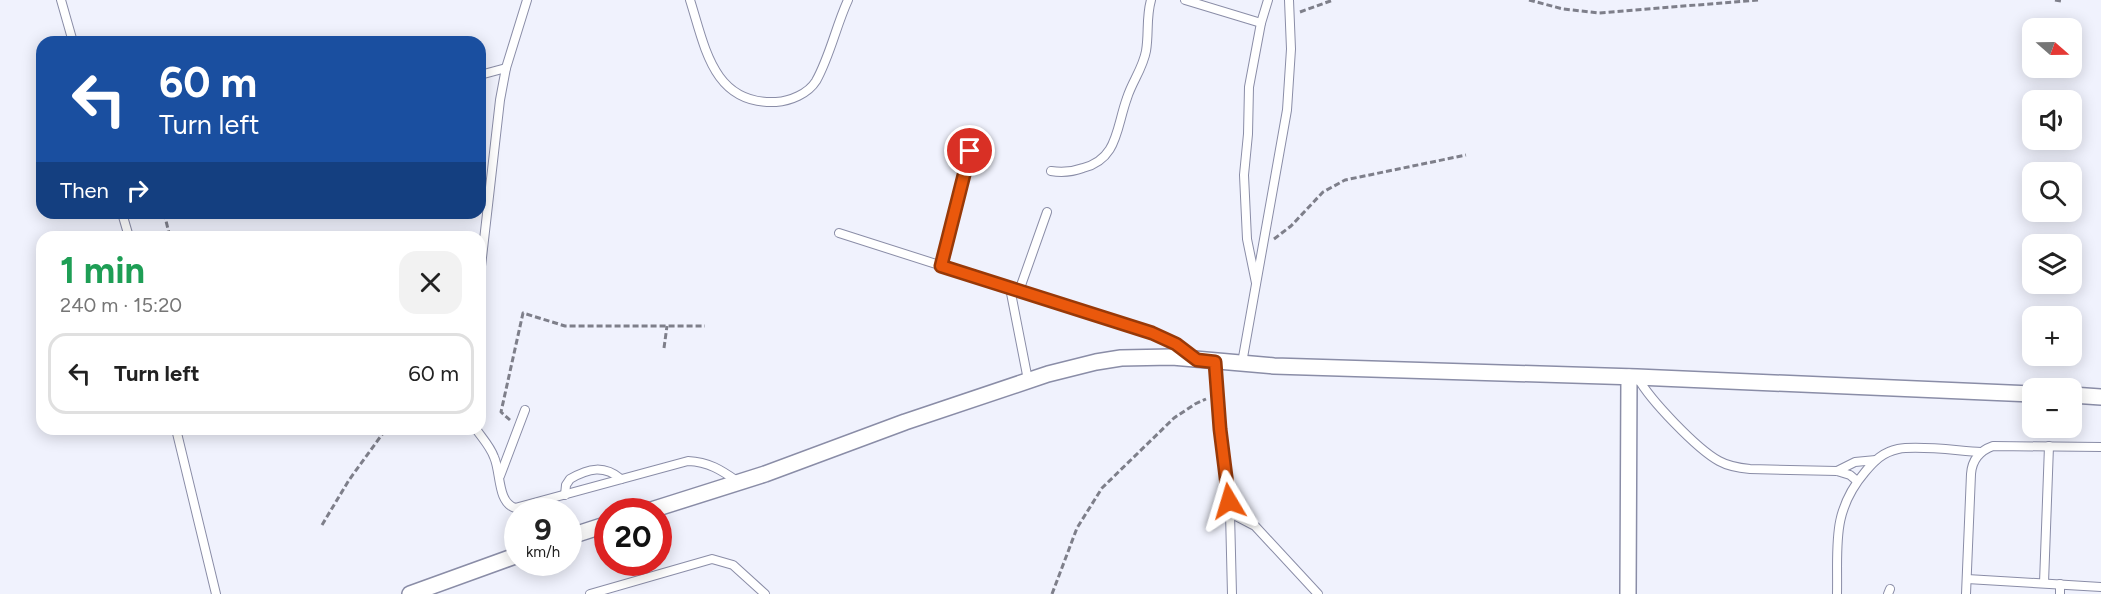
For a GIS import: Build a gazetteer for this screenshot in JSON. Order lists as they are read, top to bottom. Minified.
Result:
{"north":"right","page":{"map_buttons":["+","−"],"turn":["60 m","Turn left"],"then":"Then","heading":["1 min","240 m · 15:20"],"list":[{"name":"Turn left","value":"60 m"}],"speed":"9 km/h","limit":"20"}}
